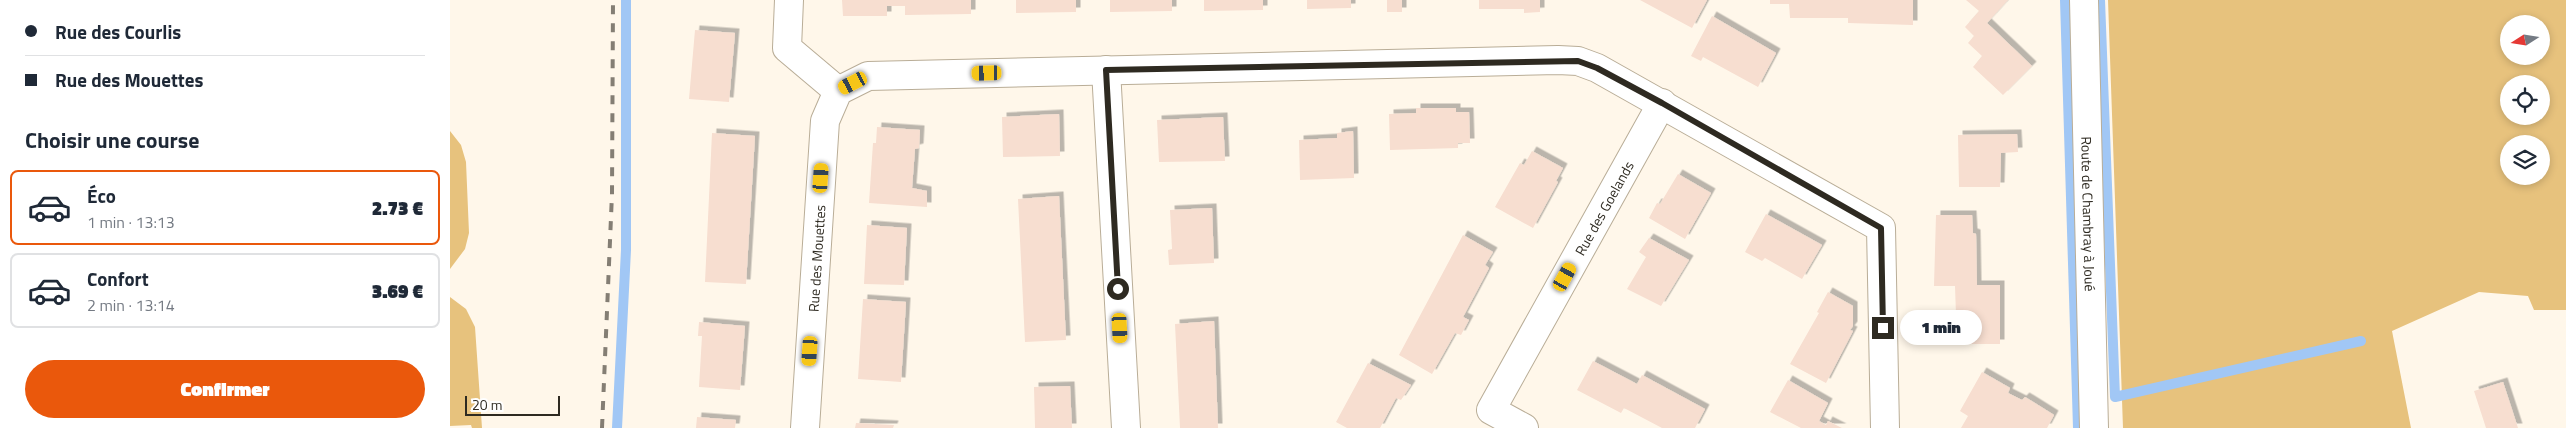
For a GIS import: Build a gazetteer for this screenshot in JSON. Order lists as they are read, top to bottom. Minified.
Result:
{"streets":{"street":["Rue des Goelands","Route de Chambray à Joué","Rue des Mouettes"]},"scale_bar":"20 m","north":"left","page":{"banner":["Rue des Courlis","Rue des Mouettes"],"heading":"Choisir une course","list":[{"name":"Éco","note":"1 min · 13:13","value":"2.73 €"},{"name":"Confort","note":"2 min · 13:14","value":"3.69 €"}],"bubble":"1 min","buttons":"Confirmer","scale":"20 m"}}
